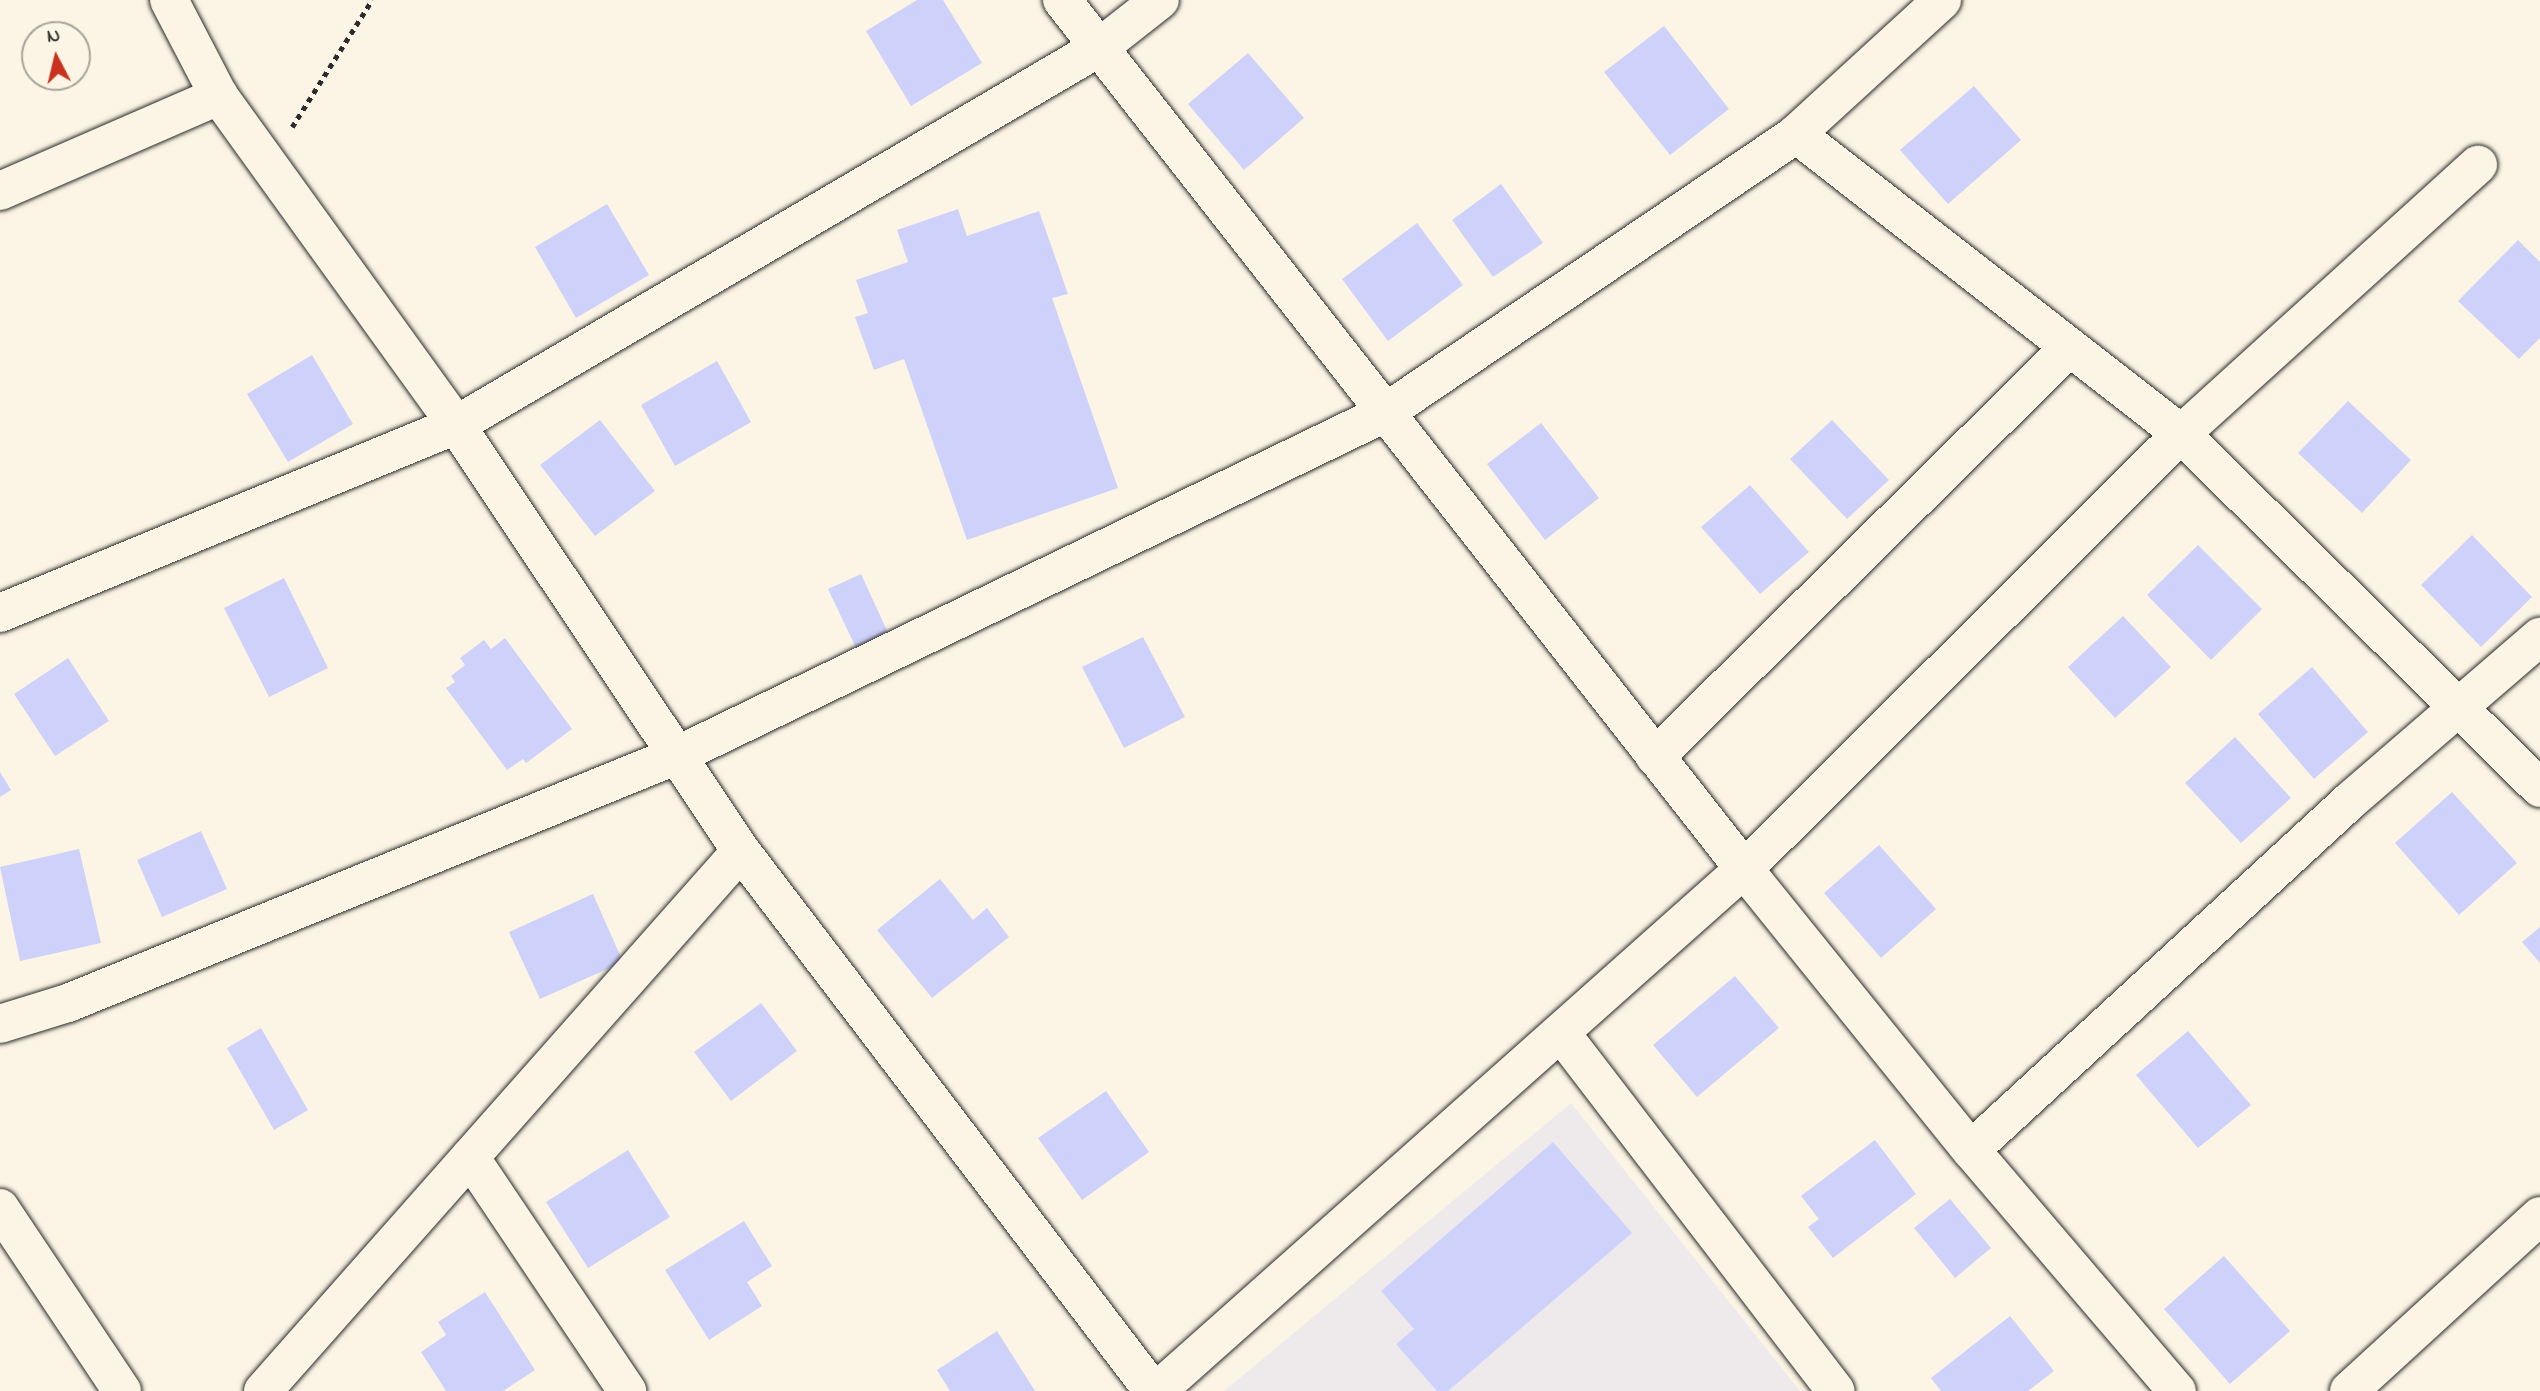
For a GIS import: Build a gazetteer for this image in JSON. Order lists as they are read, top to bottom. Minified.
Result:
{"north":"top"}
